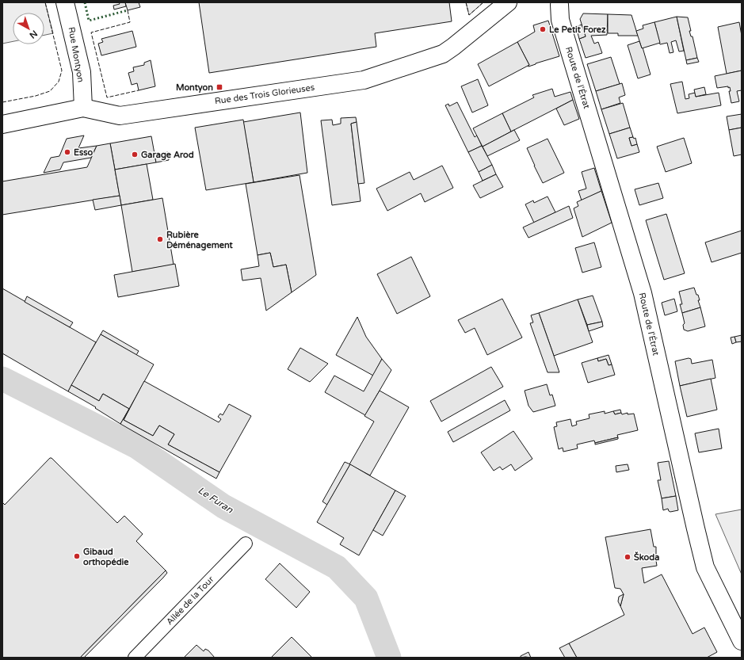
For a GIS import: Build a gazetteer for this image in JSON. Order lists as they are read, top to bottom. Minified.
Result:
{"streets":{"main road":["Rue Montyon","Route de l'Étrat","Rue des Trois Glorieuses"],"street":["Allée de la Tour"]},"crossings":[["Rue Montyon","Rue des Trois Glorieuses"]],"water":["Le Furan"],"places":{"other":["Le Petit Forez","Esso","Garage Arod","Rubière Déménagement","Gibaud orthopédie","Škoda"],"transit":["Montyon"]},"north":"bottom right"}
